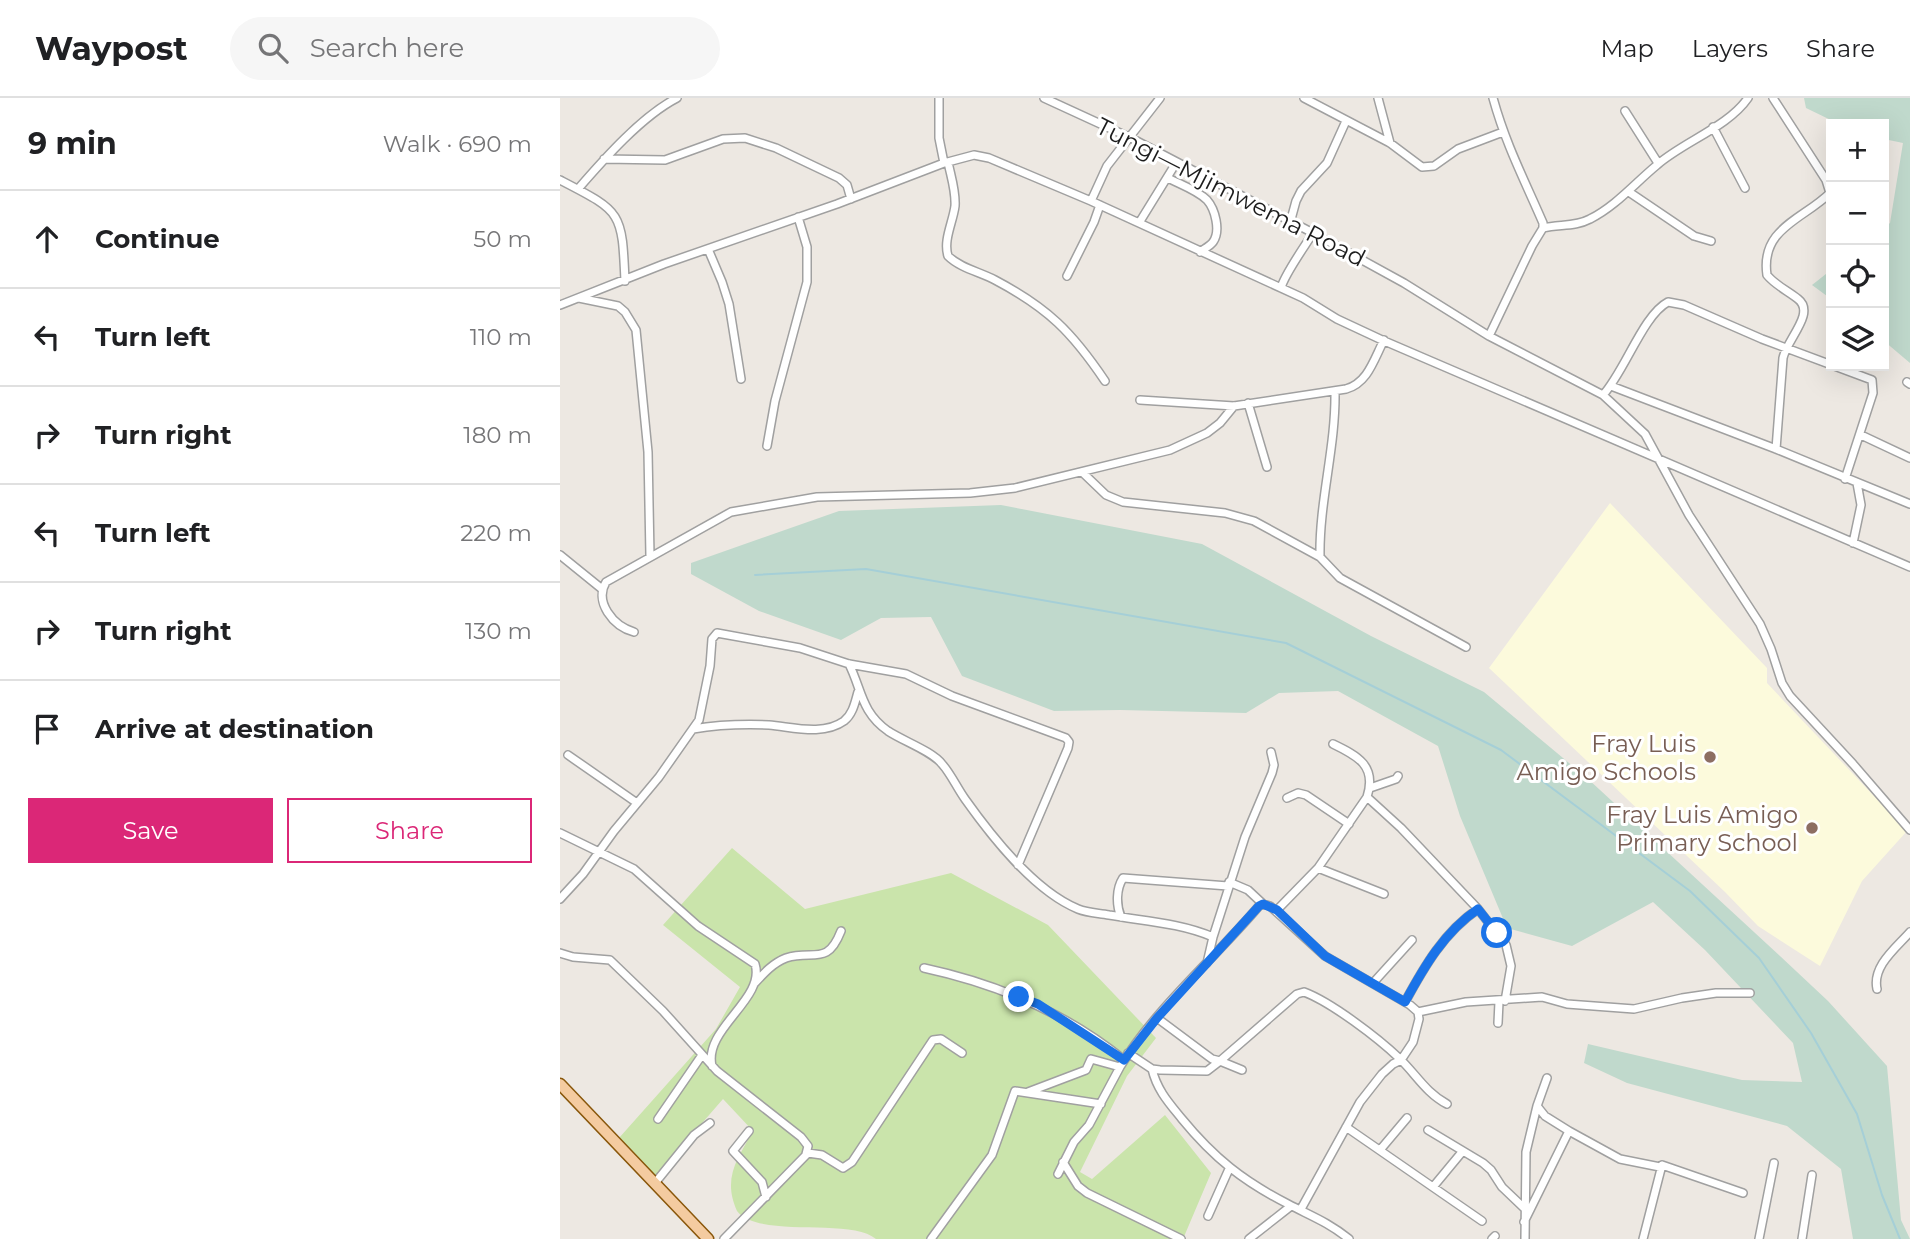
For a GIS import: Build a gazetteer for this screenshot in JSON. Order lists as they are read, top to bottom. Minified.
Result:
{"streets":{"street":["Tungi—Mjimwema Road"]},"places":["Fray Luis Amigo Schools","Fray Luis Amigo Primary School"],"page":{"header":"Waypost","search":"Search here","nav":["Map","Layers","Share"],"heading":["9 min","Walk · 690 m"],"map_buttons":["+","−"],"list":[["Continue","50 m"],["Turn left","110 m"],["Turn right","180 m"],["Turn left","220 m"],["Turn right","130 m"],"Arrive at destination"],"buttons":["Save","Share"]}}
